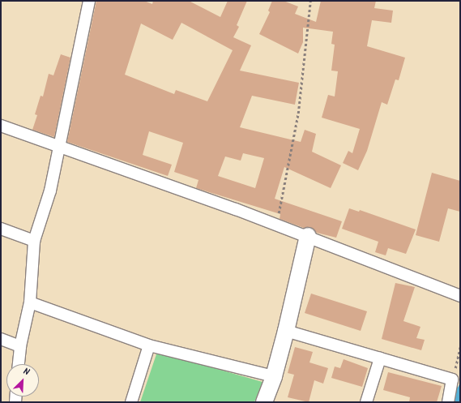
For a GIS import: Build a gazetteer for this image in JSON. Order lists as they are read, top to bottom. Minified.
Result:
{"north":"top right"}
